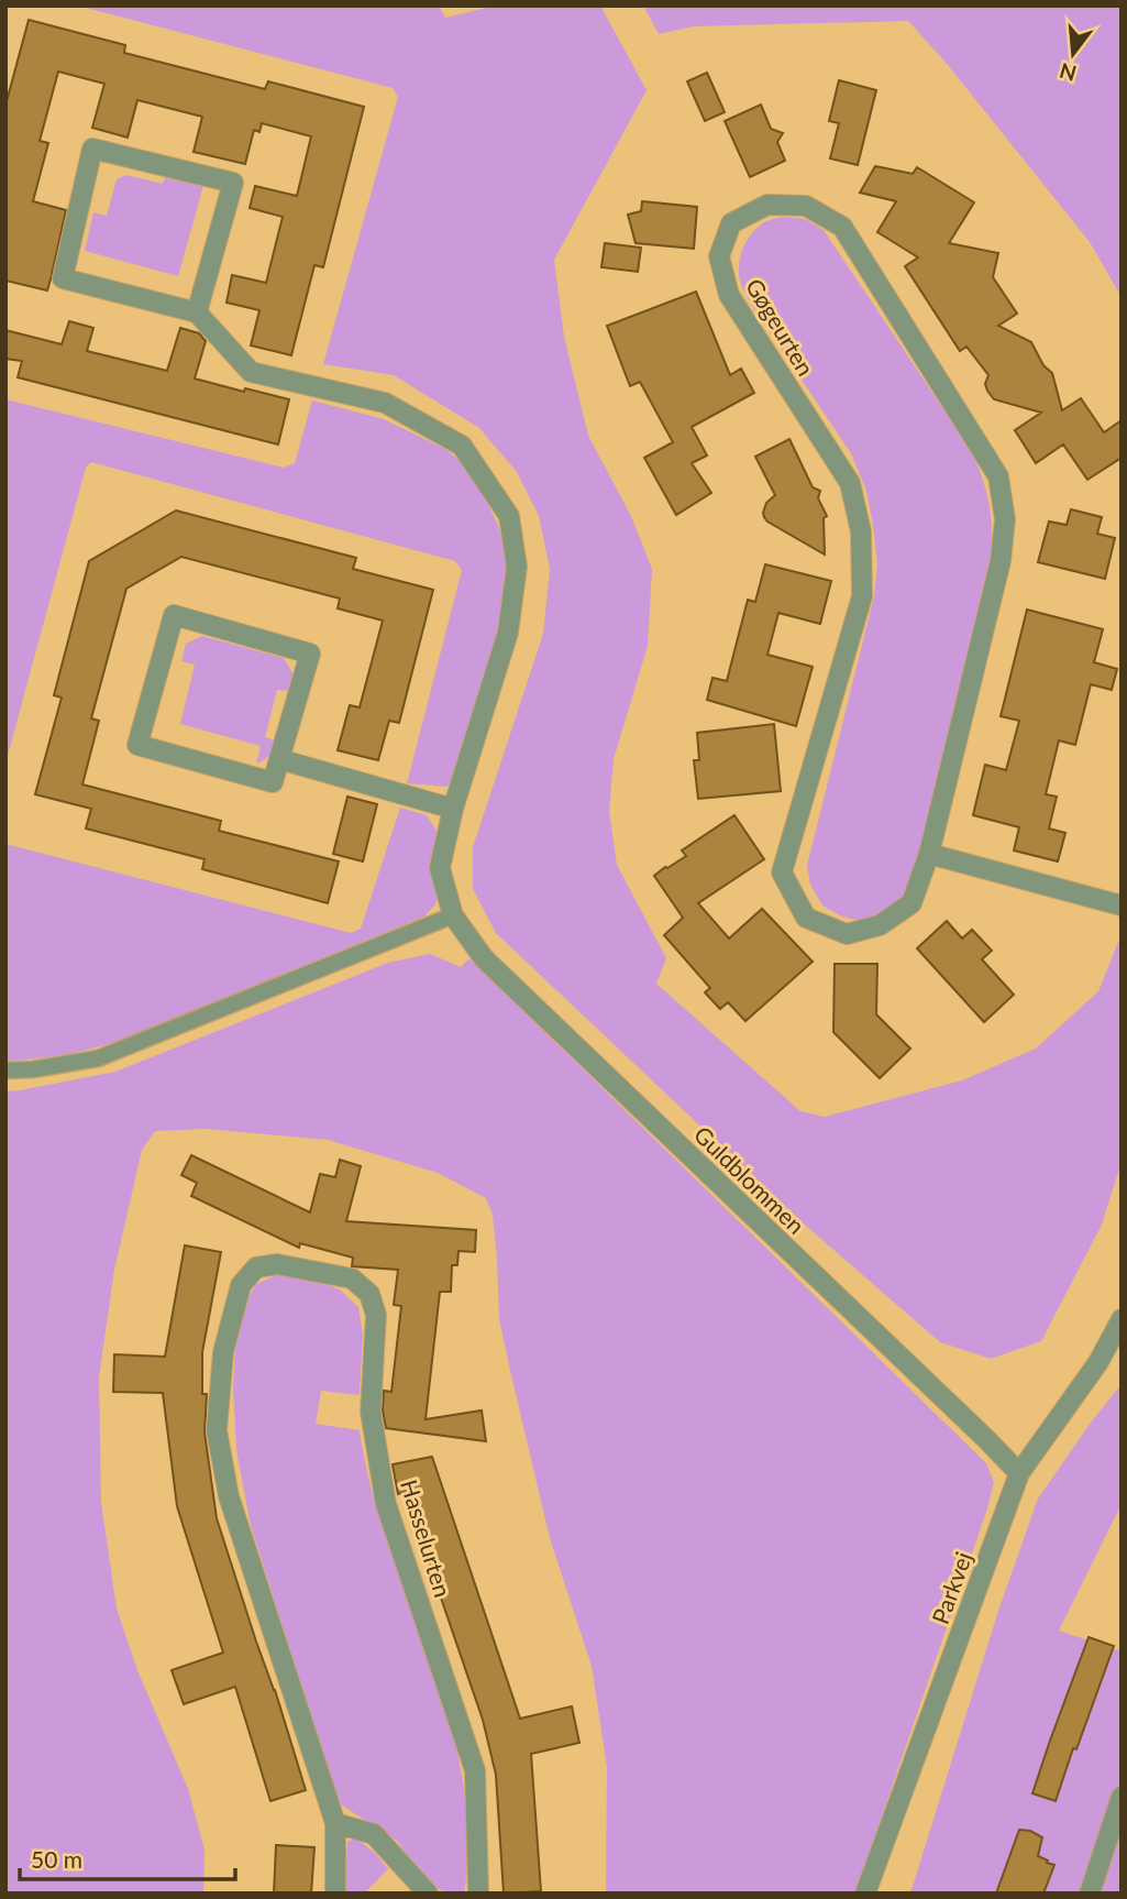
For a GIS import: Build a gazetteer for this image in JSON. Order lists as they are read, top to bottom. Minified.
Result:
{"streets":{"street":["Gøgeurten","Guldblommen","Hasselurten","Parkvej"]},"crossings":[["Guldblommen","Parkvej"]],"scale_bar":"50 m","north":"bottom"}
